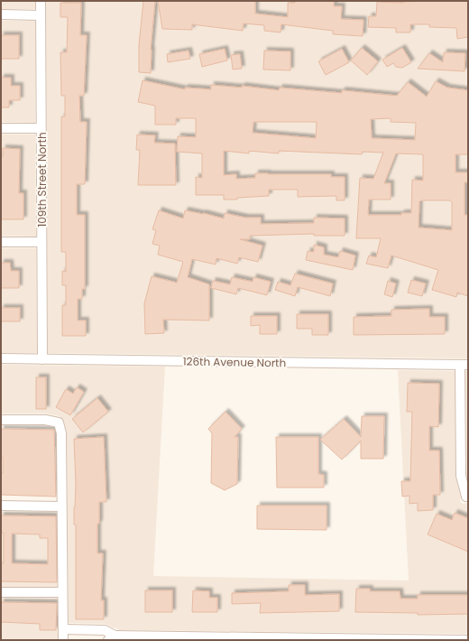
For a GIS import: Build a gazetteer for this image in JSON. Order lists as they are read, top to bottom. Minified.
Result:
{"streets":{"street":["109th Street North","126th Avenue North"]},"crossings":[["109th Street North","126th Avenue North"]]}
